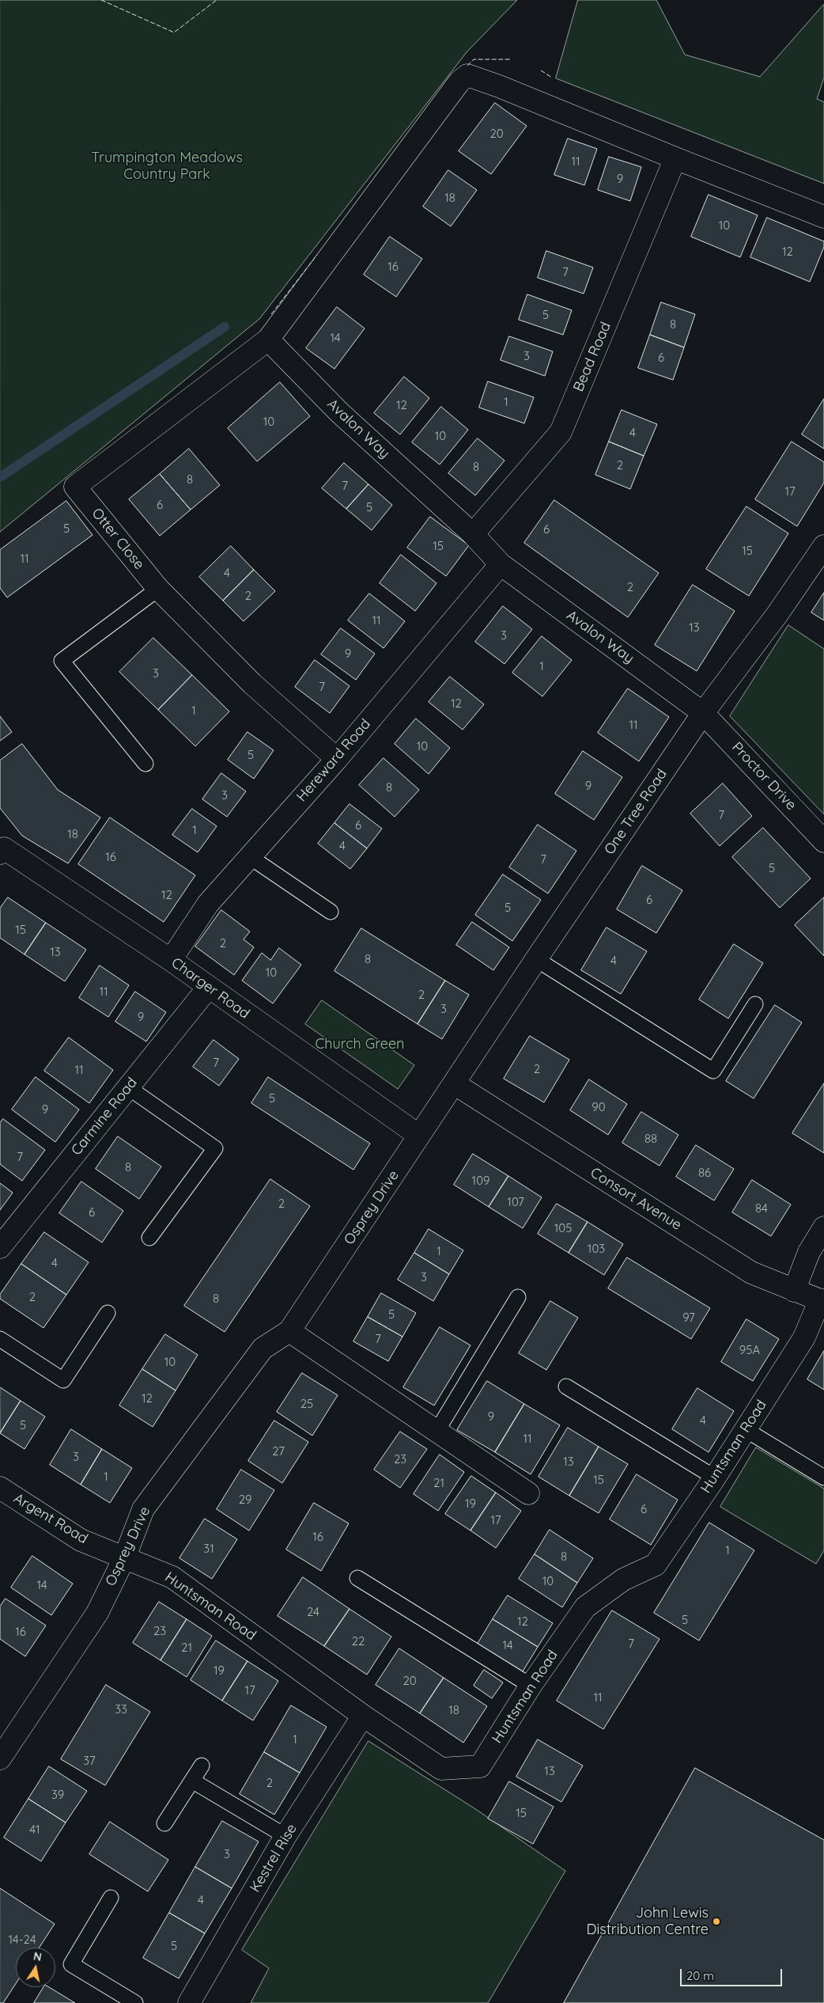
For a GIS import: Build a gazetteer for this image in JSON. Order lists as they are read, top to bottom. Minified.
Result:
{"streets":{"street":["Bead Road","Avalon Way","Otter Close","Hereward Road","Proctor Drive","One Tree Road","Charger Road","Carmine Road","Consort Avenue","Osprey Drive","Huntsman Road","Argent Road","Kestrel Rise"]},"crossings":[["Bead Road","Avalon Way"],["Avalon Way","Otter Close"],["Avalon Way","Hereward Road"],["Avalon Way","Proctor Drive"],["Avalon Way","One Tree Road"],["Otter Close","Hereward Road"],["Hereward Road","Charger Road"],["Proctor Drive","One Tree Road"],["One Tree Road","Consort Avenue"],["One Tree Road","Osprey Drive"],["Charger Road","Carmine Road"],["Charger Road","Osprey Drive"],["Consort Avenue","Osprey Drive"],["Consort Avenue","Huntsman Road"],["Osprey Drive","Huntsman Road"],["Osprey Drive","Argent Road"],["Huntsman Road","Argent Road"],["Huntsman Road","Kestrel Rise"]],"parks":["Trumpington Meadows Country Park","Church Green"],"places":["John Lewis Distribution Centre"],"house_numbers":["20","11","9","18","10","12","16","7","5","8","14","3","6","1","12","10","4","10","2","8","8","7","17","6","5","5","6","15","15","11","4","2","2","11","13","3","9","1","3","7","12","1","11","10","5","9","8","3","7","6","1","18","4","16","7","5","12","6","5","15","2","13","8","4","10","11","2","3","9","7","2","11","5","90","9","88","7","8","86","109","107","2","84","6","105","103","1","4","3","2","8","5","97","7","95A","10","12","25","9","4","5","11","27","3","23","13","1","15","21","29","19","6","17","16","31","1","8","10","14","24","5","12","23","16","22","7","14","21","19","20","17","11","33","18","1","37","13","2","39","15","41","3","4","14-24","5"],"scale_bar":"20 m","north":"top"}
